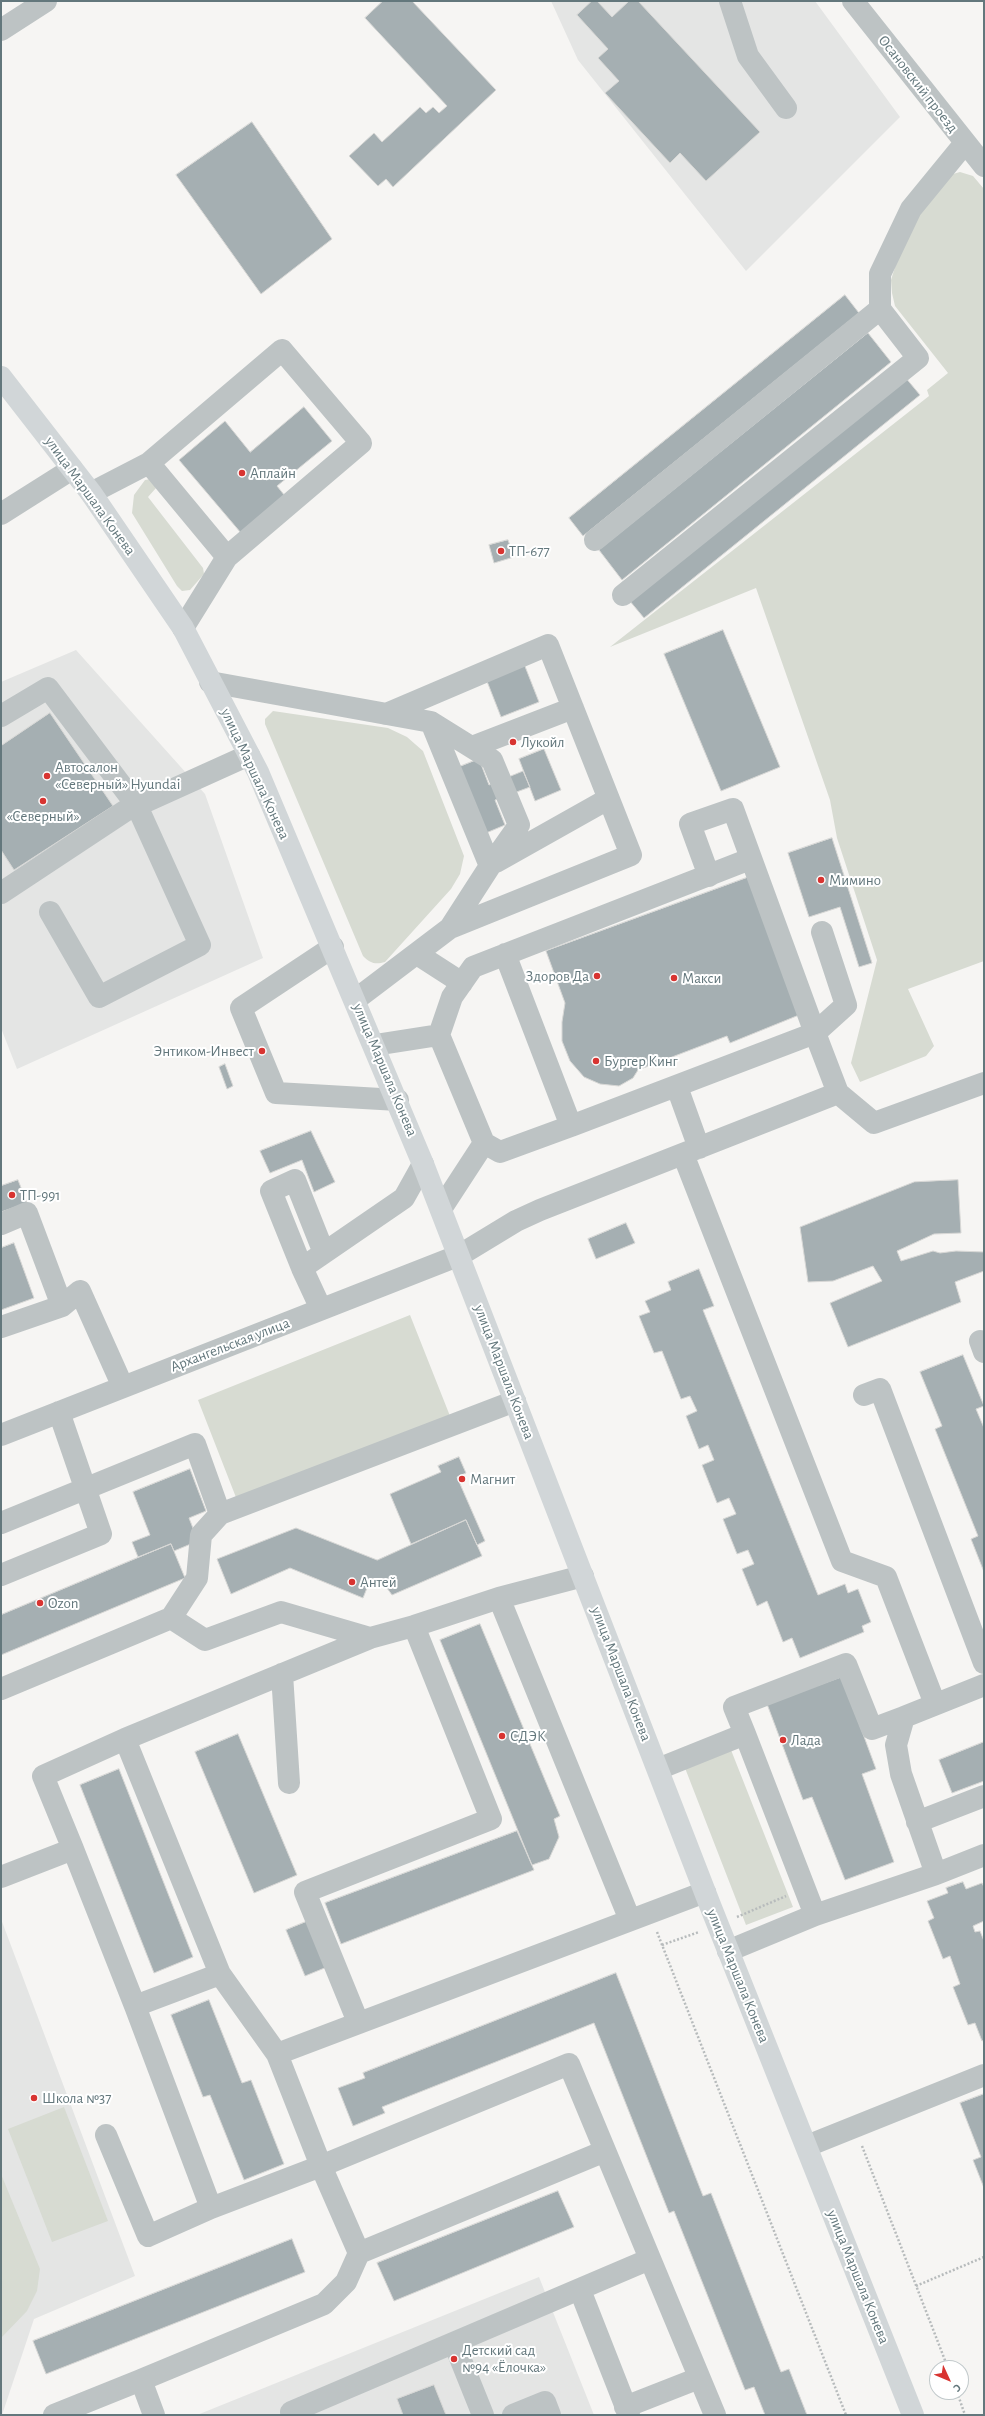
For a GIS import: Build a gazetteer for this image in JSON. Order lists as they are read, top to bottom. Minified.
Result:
{"streets":{"main road":["улица Маршала Конева"],"street":["Осановский проезд","Архангельская улица"]},"crossings":[["улица Маршала Конева","Архангельская улица"]],"places":["Аплайн","ТП-677","Лукойл","Автосалон «Северный» Hyundai","«Северный»","Мимино","Здоров Да","Макси","Энтиком-Инвест","Бургер Кинг","ТП-991","Магнит","Антей","Ozon","СДЭК","Лада","Школа №37","Детский сад №94 «Ёлочка»"],"north":"bottom right"}
